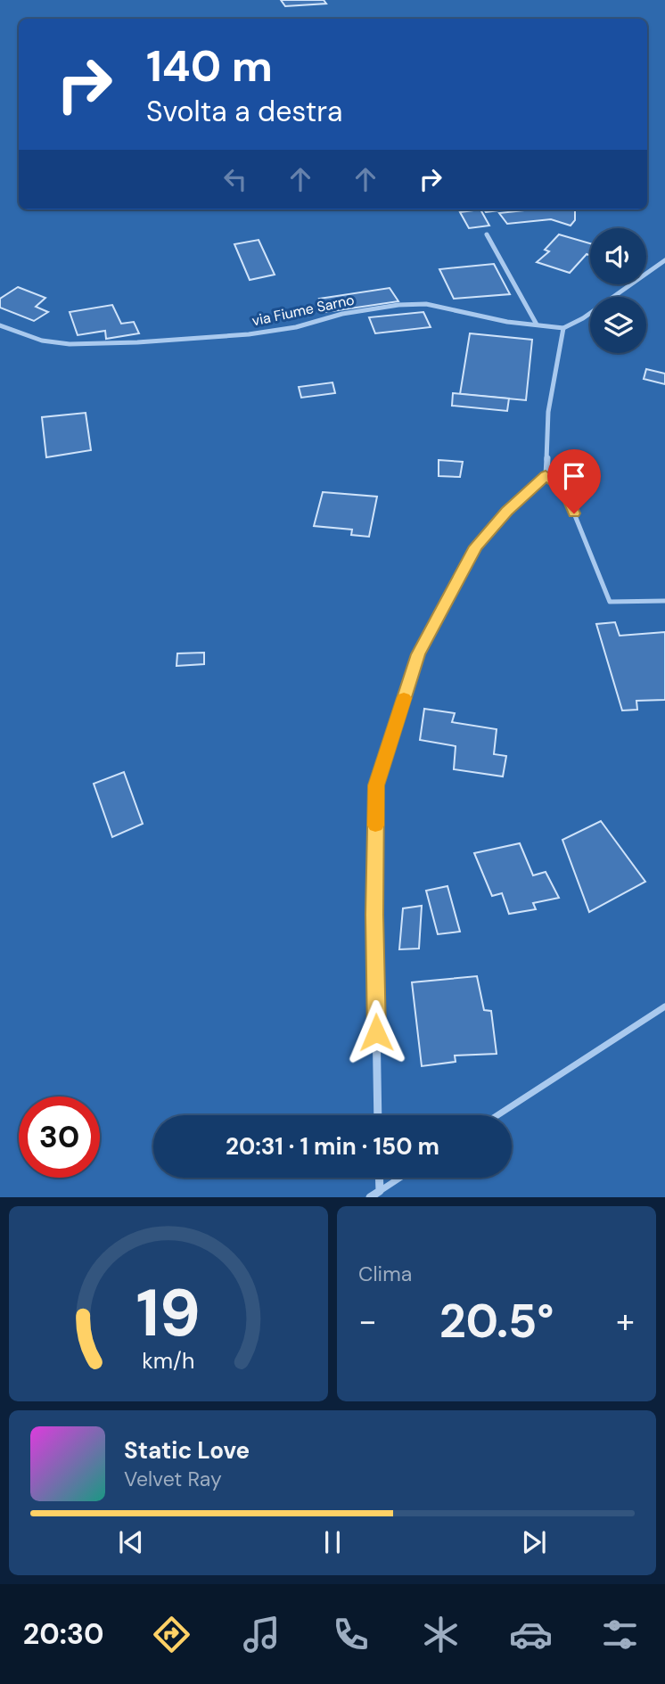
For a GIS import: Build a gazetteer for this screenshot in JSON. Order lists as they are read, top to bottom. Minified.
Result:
{"streets":{"street":["via Fiume Sarno"]},"page":{"turn":["140 m","Svolta a destra"],"limit":"30","trip":"20:31 · 1 min · 150 m","tile":"Clima","heat":["−","20.5°","+"],"song":["Static Love","Velvet Ray"],"tabs":"20:30","gauge":["19","km/h"]}}
